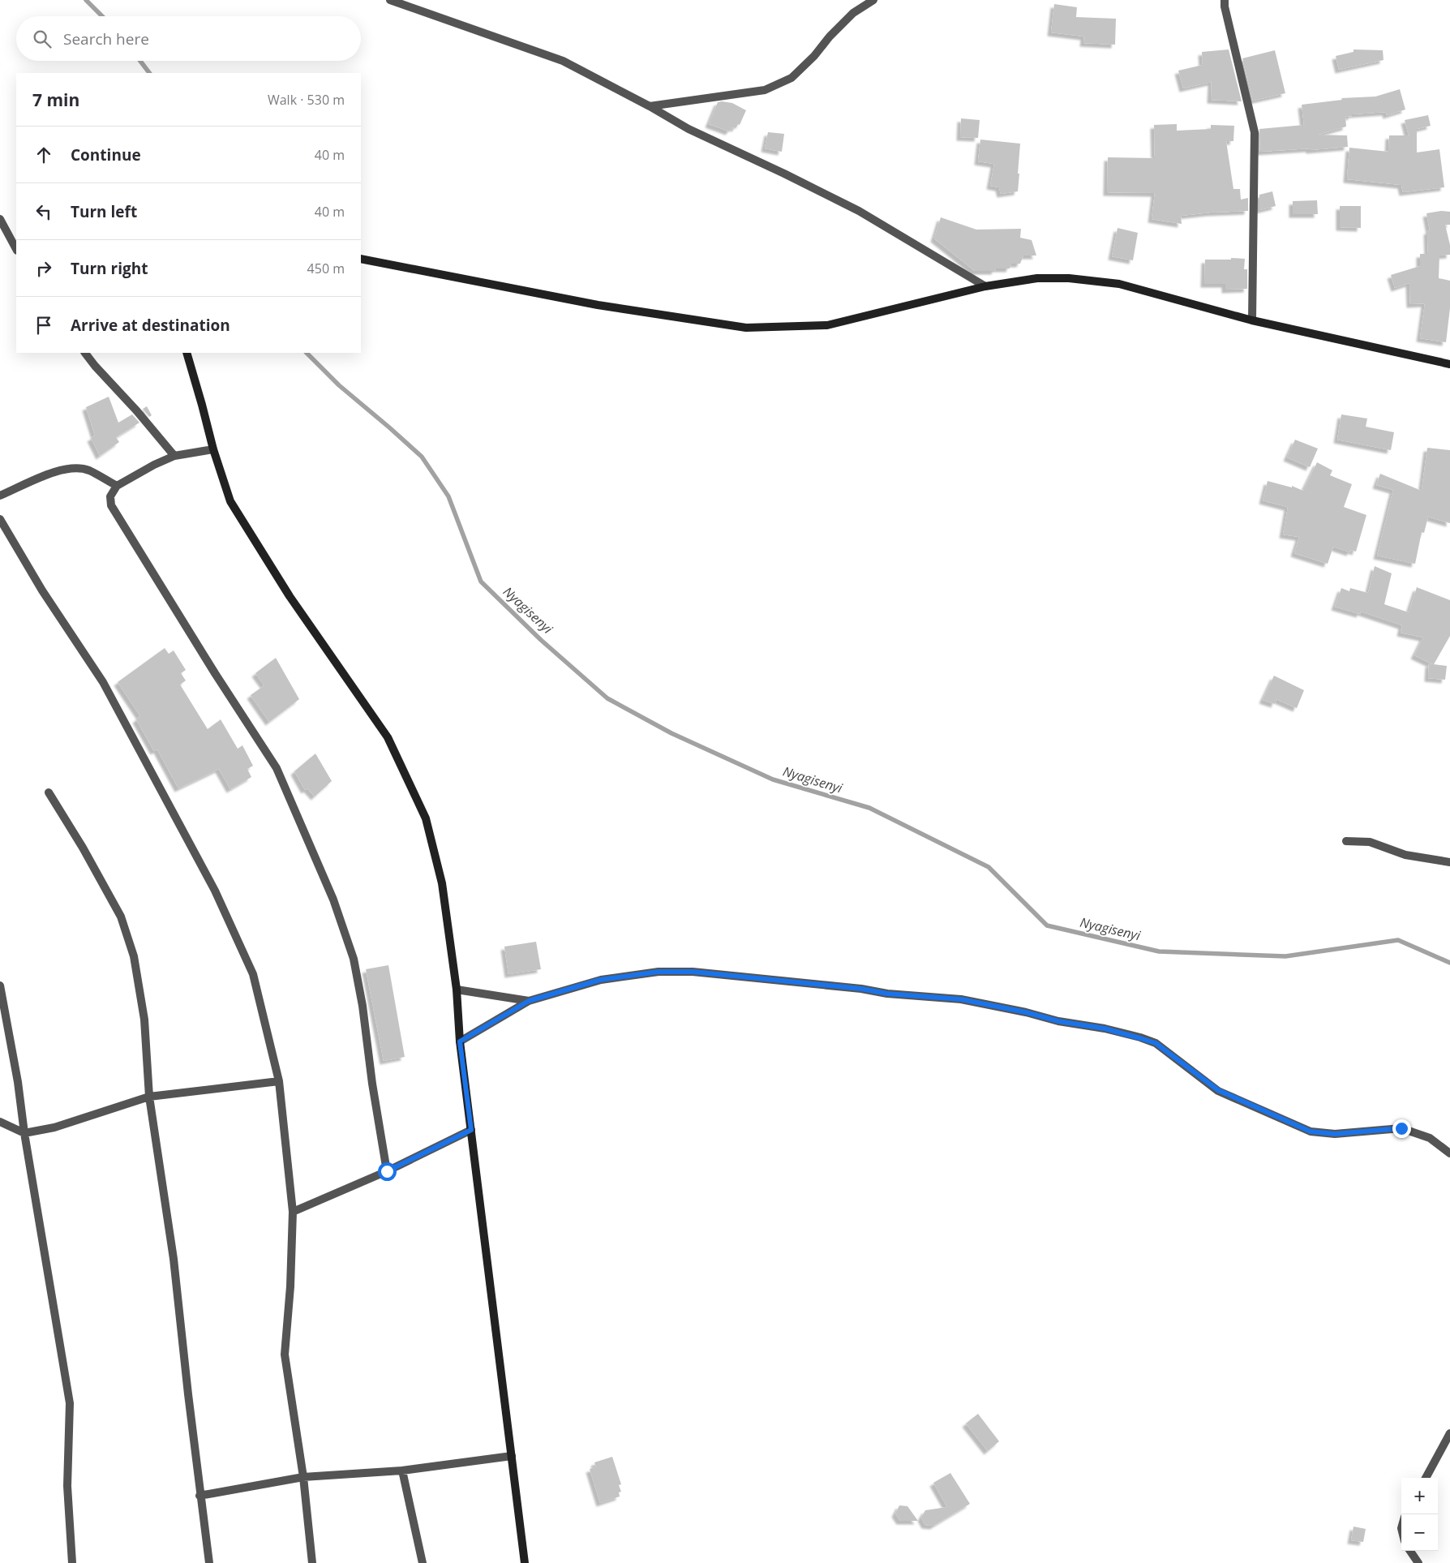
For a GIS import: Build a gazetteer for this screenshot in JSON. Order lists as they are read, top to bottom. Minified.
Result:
{"water":["Nyagisenyi"],"page":{"search":"Search here","heading":["7 min","Walk · 530 m"],"list":[["Continue","40 m"],["Turn left","40 m"],["Turn right","450 m"],"Arrive at destination"],"map_buttons":["+","−"]}}
